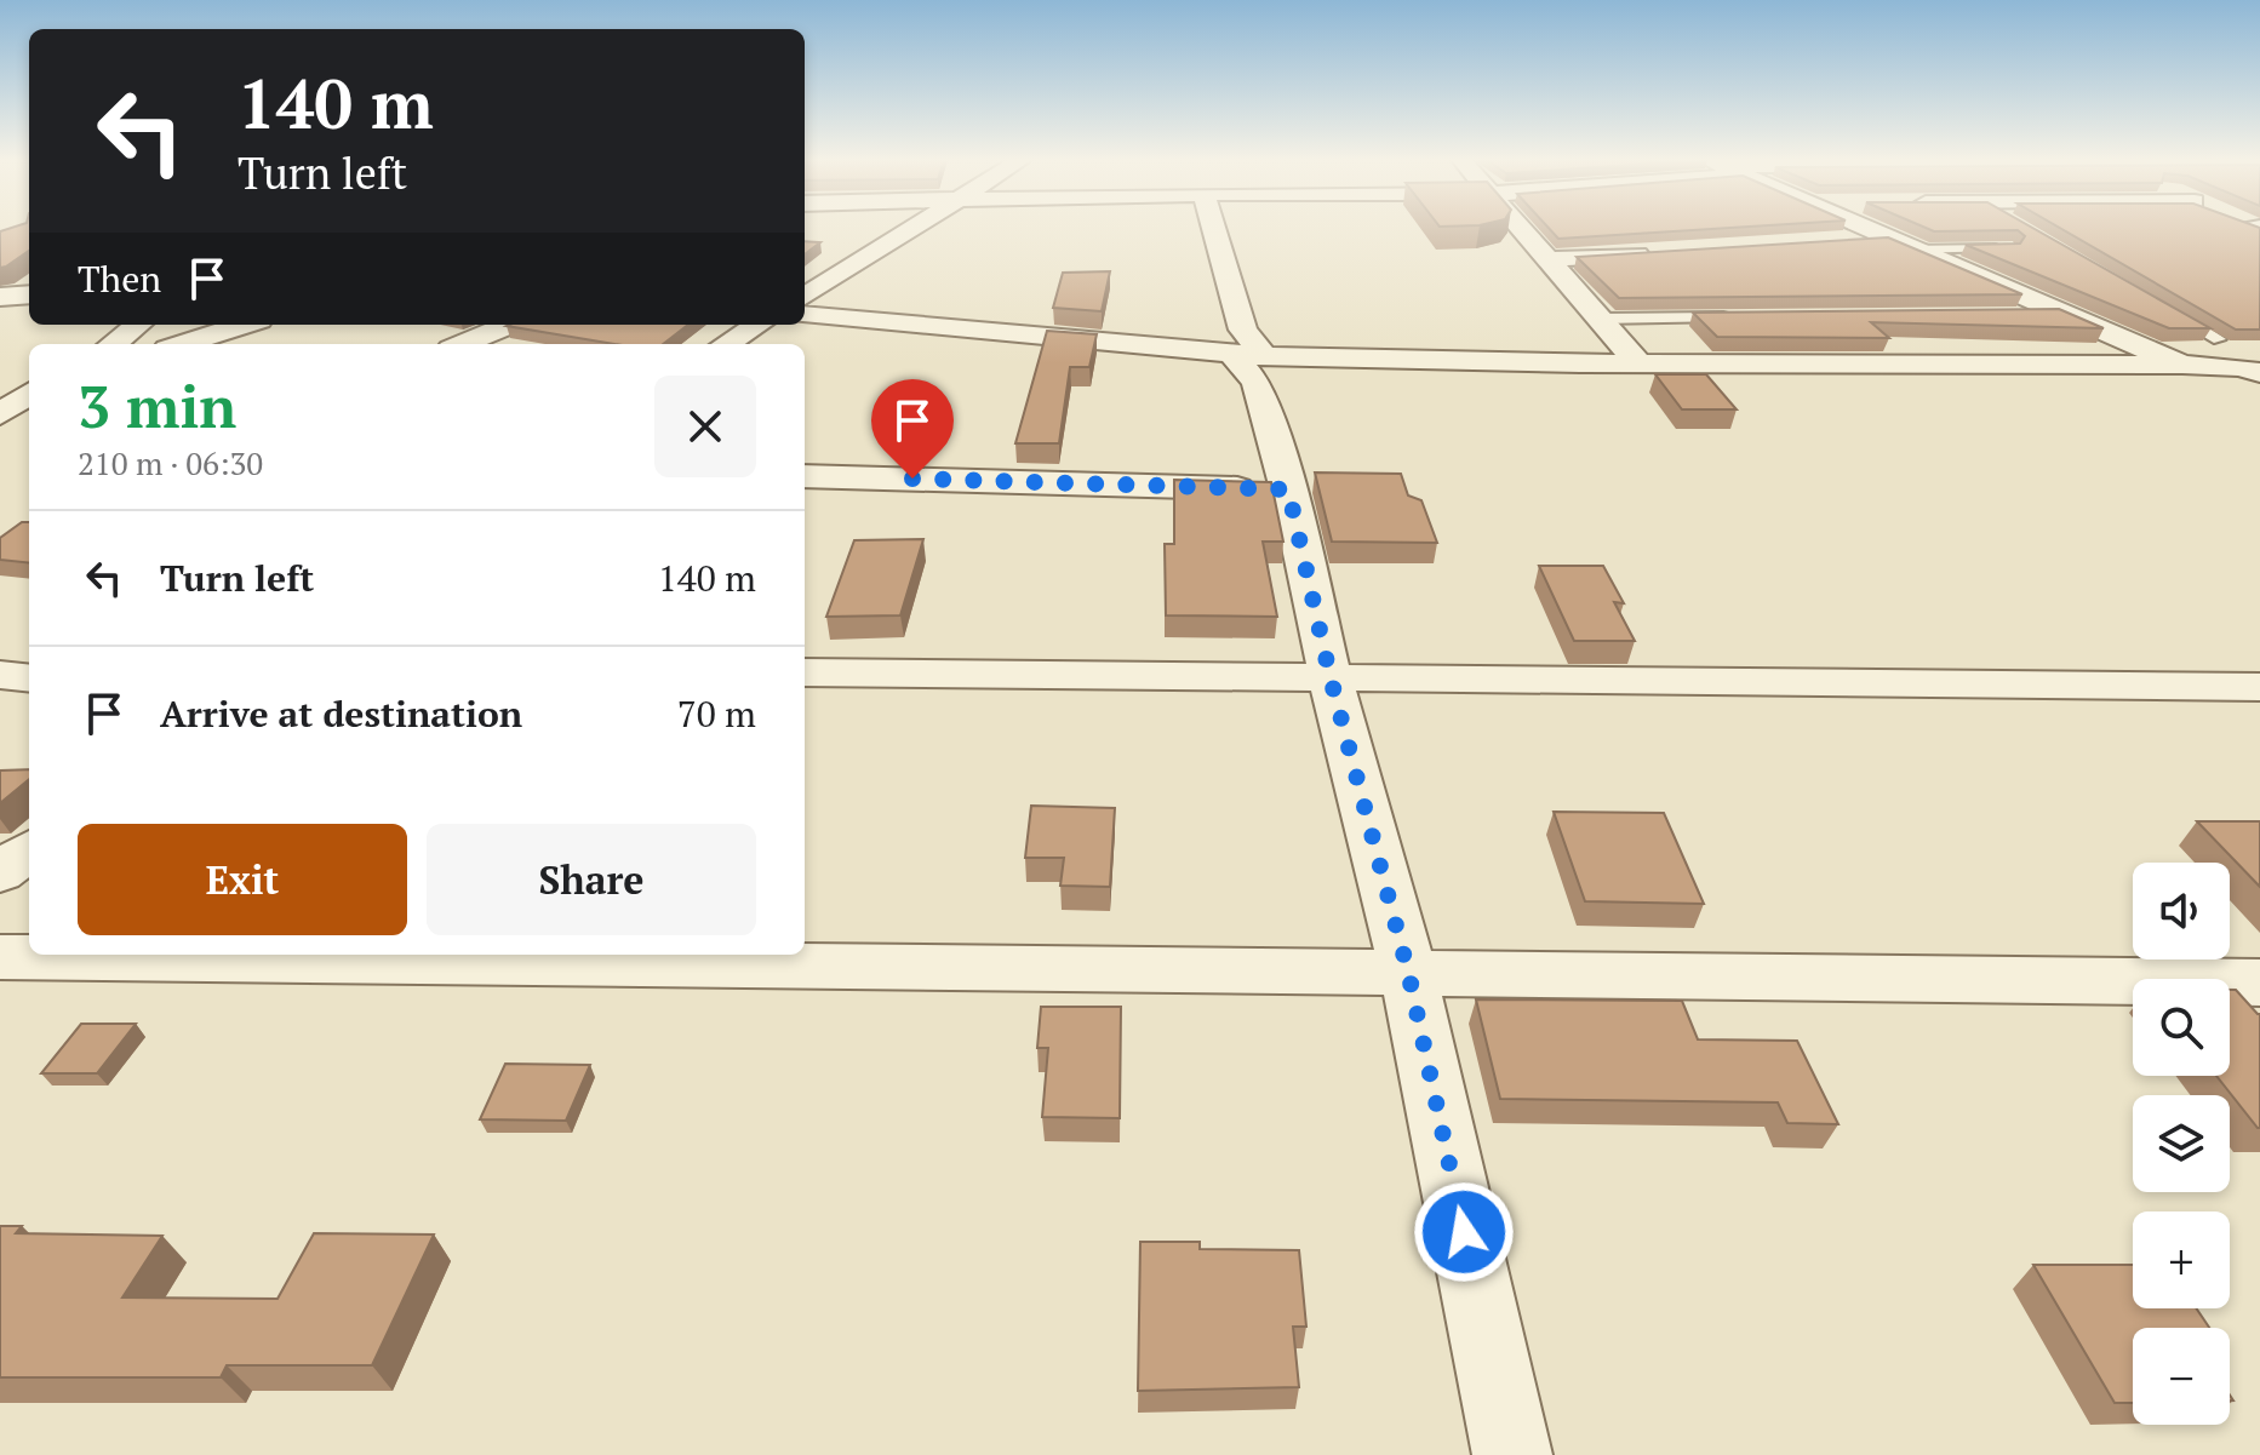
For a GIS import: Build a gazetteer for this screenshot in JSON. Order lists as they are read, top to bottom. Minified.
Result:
{"page":{"turn":["140 m","Turn left"],"then":"Then","heading":["3 min","210 m · 06:30"],"list":[{"name":"Turn left","value":"140 m"},{"name":"Arrive at destination","value":"70 m"}],"buttons":["Exit","Share"],"map_buttons":["+","−"]}}
